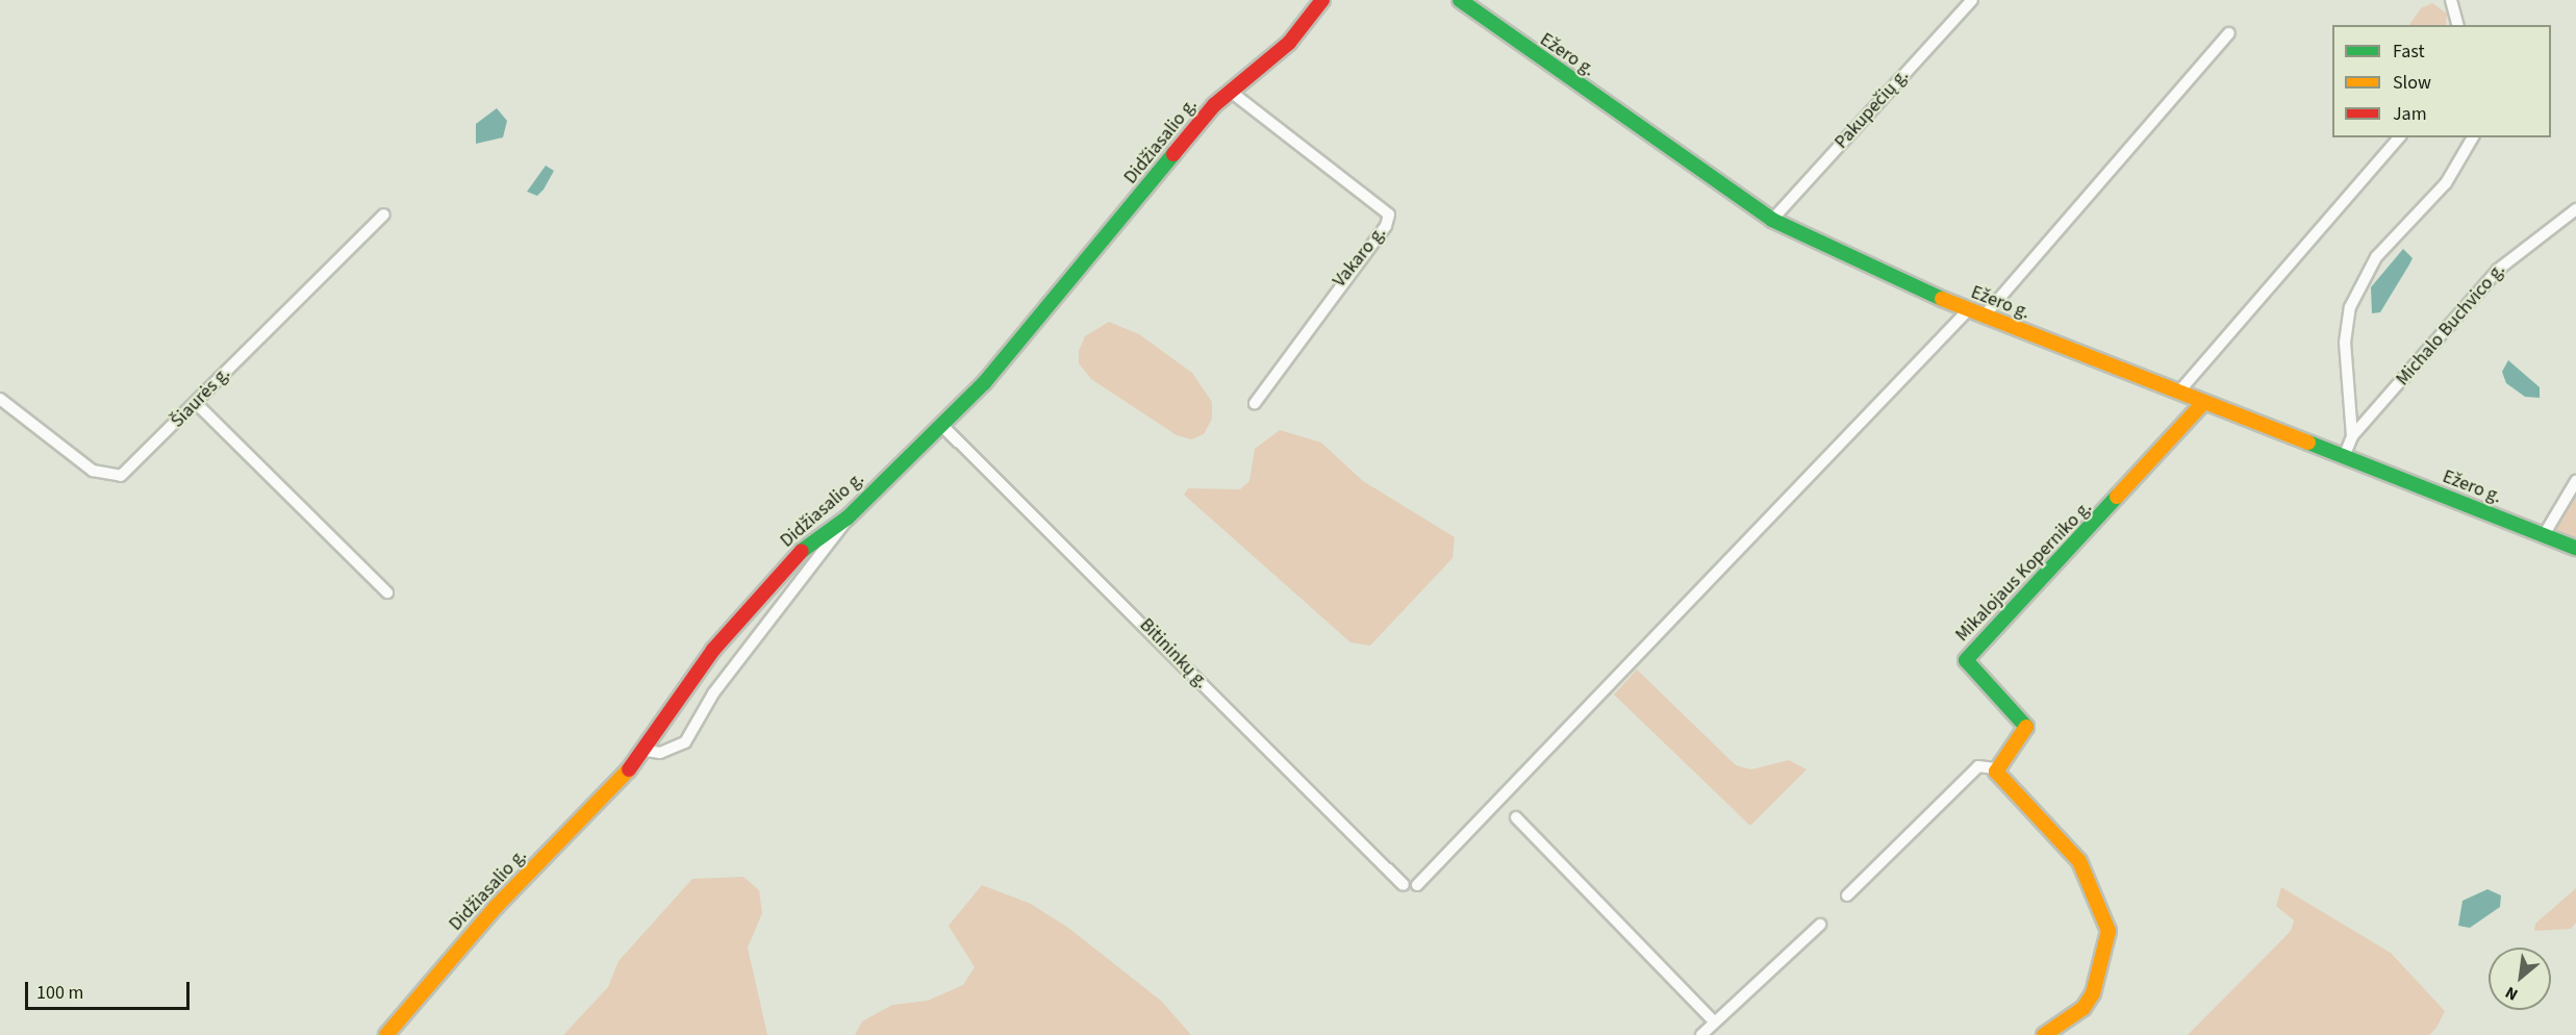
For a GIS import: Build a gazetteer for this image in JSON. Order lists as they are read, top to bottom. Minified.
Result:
{"streets":{"street":["Ežero g.","Pakupečių g.","Didžiasalio g.","Vakaro g.","Michalo Buchvico g.","Šiaurės g.","Mikalojaus Koperniko g.","Bitininkų g."]},"crossings":[["Ežero g.","Pakupečių g."],["Ežero g.","Michalo Buchvico g."],["Ežero g.","Mikalojaus Koperniko g."],["Didžiasalio g.","Vakaro g."],["Didžiasalio g.","Bitininkų g."]],"legend":["Fast","Slow","Jam"],"scale_bar":"100 m","north":"bottom left"}
